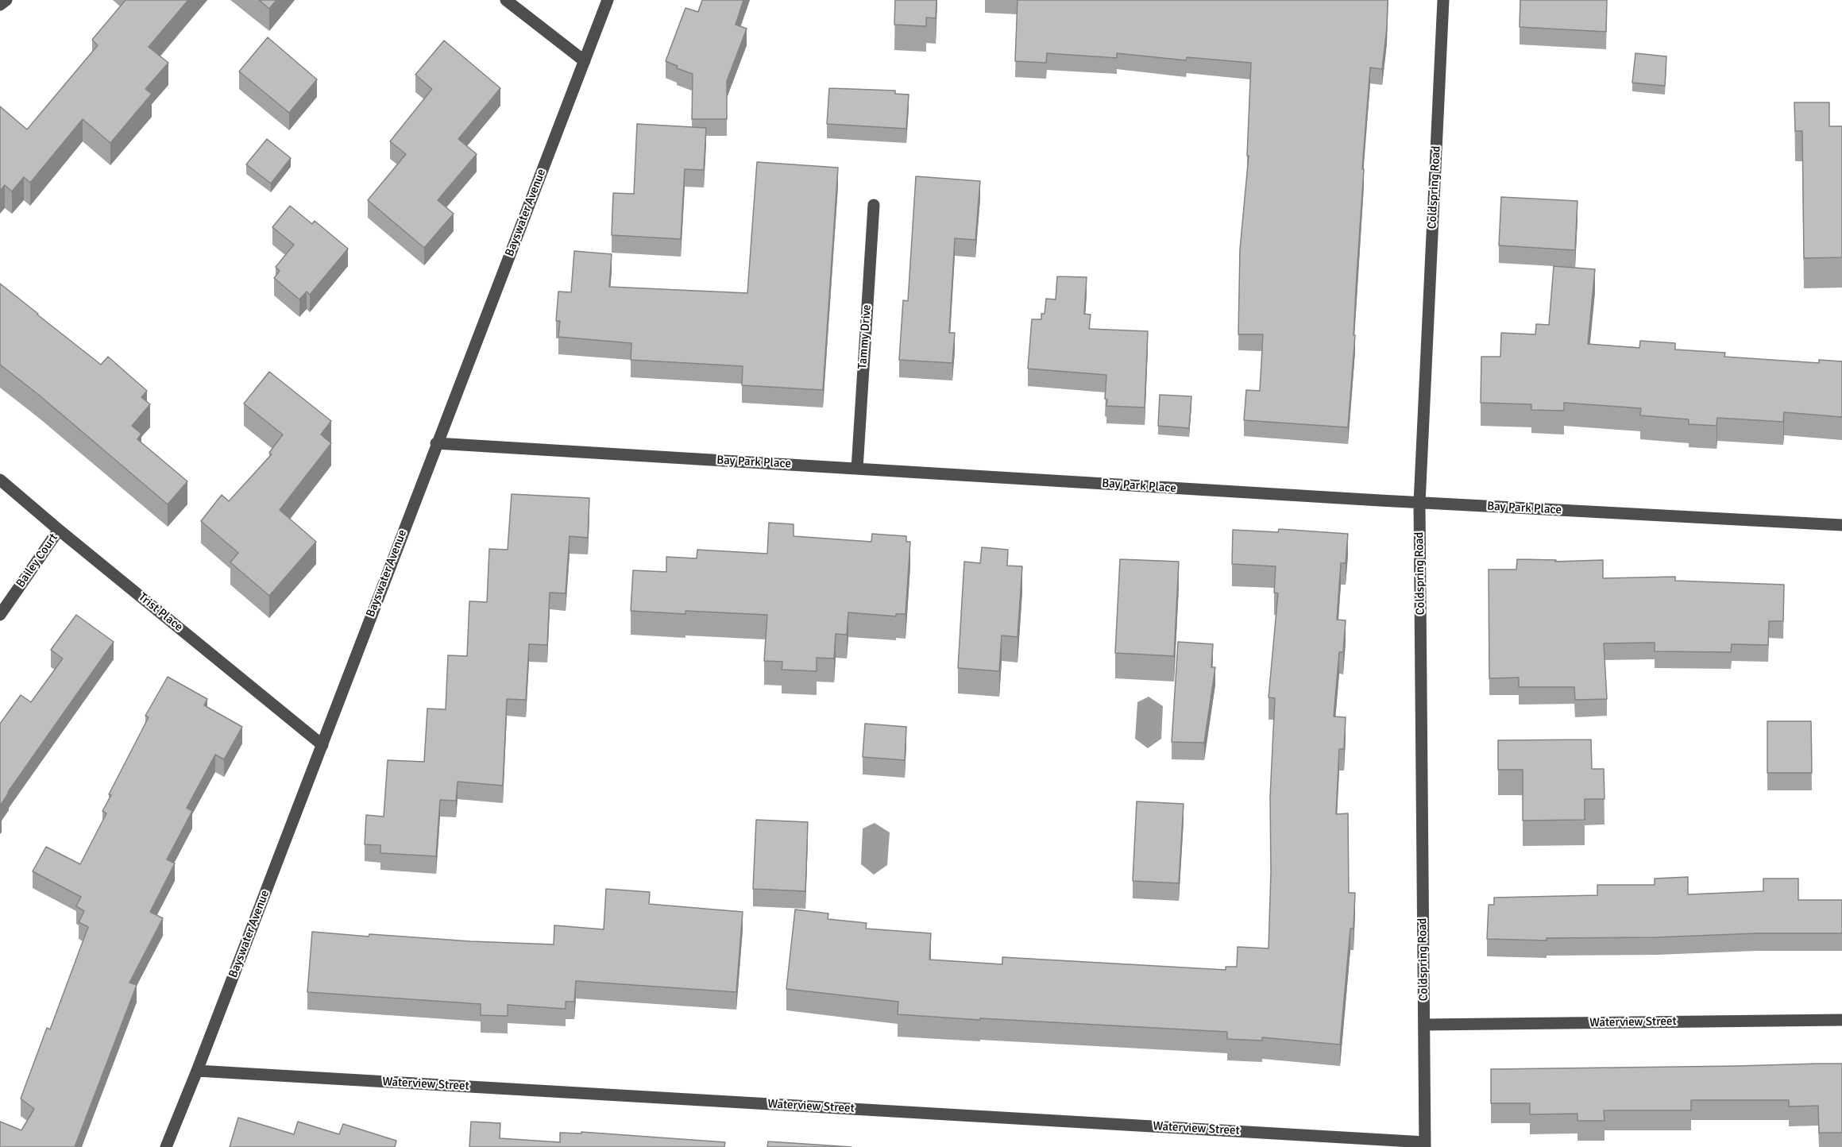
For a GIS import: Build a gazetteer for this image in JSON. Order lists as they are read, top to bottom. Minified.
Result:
{"streets":{"street":["Coldspring Road","Bayswater Avenue","Tammy Drive","Bay Park Place","Bailey Court","Trist Place","Waterview Street"]},"crossings":[["Coldspring Road","Bay Park Place"],["Coldspring Road","Waterview Street"],["Bayswater Avenue","Bay Park Place"],["Bayswater Avenue","Trist Place"],["Bayswater Avenue","Waterview Street"],["Tammy Drive","Bay Park Place"],["Bailey Court","Trist Place"]]}
